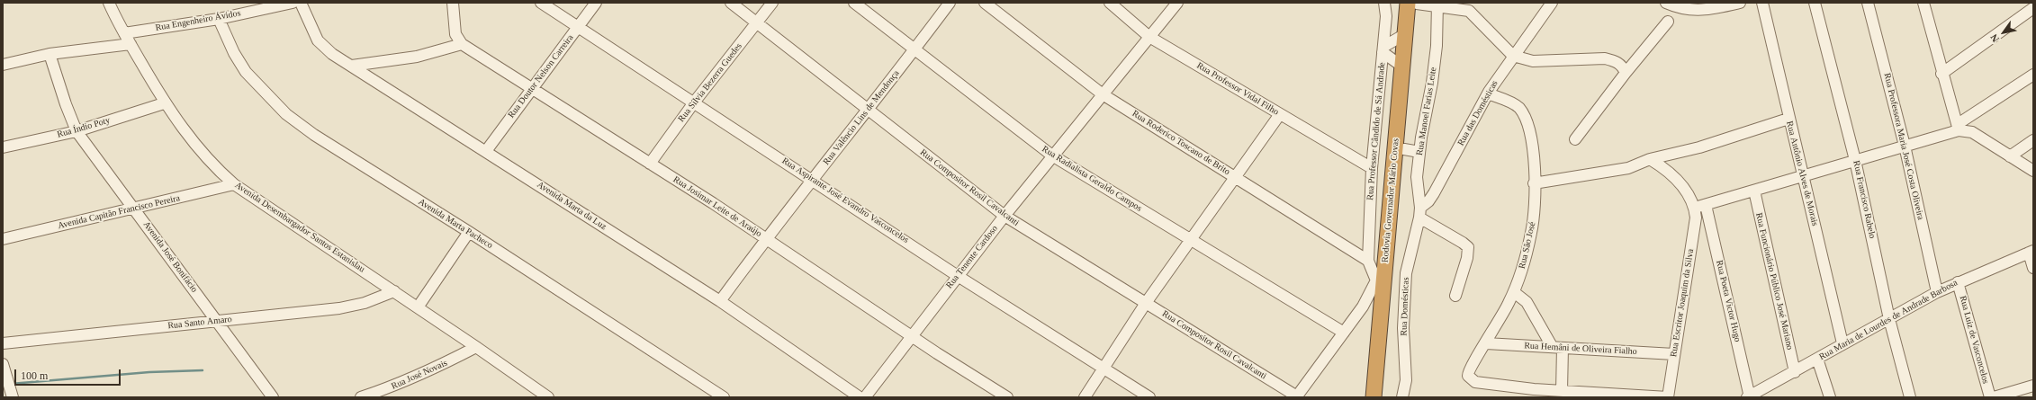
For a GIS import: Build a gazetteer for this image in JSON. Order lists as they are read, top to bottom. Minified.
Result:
{"streets":{"highway":["Rodovia Governador Mário Covas"],"street":["Rua Engenheiro Ávidos","Rua Doutor Nelson Carreira","Rua Sílvia Bezerra Guedes","Rua Professor Vidal Filho","Rua Manoel Farias Leite","Rua das Domésticas","Rua Valêncio Lins de Mendonça","Rua Índio Poty","Rua Professor Cândido de Sá Andrade","Rua Roderico Toscano de Brito","Rua Professora Maria José Costa Oliveira","Rua Antônio Alves de Morais","Rua Radialista Geraldo Campos","Rua Compositor Rosil Cavalcanti","Rua Francisco Rabelo","Rua Aspirante José Evandro Vasconcelos","Avenida Marta da Luz","Rua Josimar Leite de Araújo","Avenida Capitão Francisco Pereira","Avenida Marta Pacheco","Avenida Desembargador Santos Estanislau","Rua São José","Avenida José Bonifácio","Rua Tenente Cardoso","Rua Funcionário Público José Mariano","Rua Poeta Victor Hugo","Rua Escritor Joaquim da Silva","Rua Domésticas","Rua Maria de Lourdes de Andrade Barbosa","Rua Santo Amaro","Rua Luiz de Vasconcelos","Rua Hemâni de Oliveira Fialho","Rua José Novais"]},"crossings":[["Rua Engenheiro Ávidos","Avenida Marta Pacheco"],["Rua Engenheiro Ávidos","Avenida Desembargador Santos Estanislau"],["Rua Doutor Nelson Carreira","Rua Aspirante José Evandro Vasconcelos"],["Rua Doutor Nelson Carreira","Avenida Marta da Luz"],["Rua Doutor Nelson Carreira","Rua Josimar Leite de Araújo"],["Rua Sílvia Bezerra Guedes","Rua Compositor Rosil Cavalcanti"],["Rua Sílvia Bezerra Guedes","Rua Aspirante José Evandro Vasconcelos"],["Rua Sílvia Bezerra Guedes","Rua Josimar Leite de Araújo"],["Rua Professor Vidal Filho","Rua Professor Cândido de Sá Andrade"],["Rua Professor Vidal Filho","Rua Tenente Cardoso"],["Rua Manoel Farias Leite","Rua das Domésticas"],["Rua Manoel Farias Leite","Rua Domésticas"],["Rua das Domésticas","Rua São José"],["Rua das Domésticas","Rua Domésticas"],["Rua Valêncio Lins de Mendonça","Rua Radialista Geraldo Campos"],["Rua Valêncio Lins de Mendonça","Rua Compositor Rosil Cavalcanti"],["Rua Valêncio Lins de Mendonça","Rua Aspirante José Evandro Vasconcelos"],["Rua Valêncio Lins de Mendonça","Avenida Marta da Luz"],["Rua Valêncio Lins de Mendonça","Rua Josimar Leite de Araújo"],["Rua Índio Poty","Avenida Desembargador Santos Estanislau"],["Rua Índio Poty","Avenida José Bonifácio"],["Rua Professor Cândido de Sá Andrade","Rua Roderico Toscano de Brito"],["Rua Roderico Toscano de Brito","Rua Tenente Cardoso"],["Rua Professora Maria José Costa Oliveira","Rua Maria de Lourdes de Andrade Barbosa"],["Rua Antônio Alves de Morais","Rua Maria de Lourdes de Andrade Barbosa"],["Rua Radialista Geraldo Campos","Rua Tenente Cardoso"],["Rua Compositor Rosil Cavalcanti","Rua Tenente Cardoso"],["Rua Francisco Rabelo","Rua Maria de Lourdes de Andrade Barbosa"],["Rua Aspirante José Evandro Vasconcelos","Rua Tenente Cardoso"],["Rua Josimar Leite de Araújo","Rua Tenente Cardoso"],["Avenida Capitão Francisco Pereira","Avenida Desembargador Santos Estanislau"],["Avenida Capitão Francisco Pereira","Avenida José Bonifácio"],["Avenida Desembargador Santos Estanislau","Rua Santo Amaro"],["Avenida Desembargador Santos Estanislau","Rua José Novais"],["Rua São José","Rua Hemâni de Oliveira Fialho"],["Avenida José Bonifácio","Rua Santo Amaro"],["Rua Funcionário Público José Mariano","Rua Maria de Lourdes de Andrade Barbosa"],["Rua Poeta Victor Hugo","Rua Maria de Lourdes de Andrade Barbosa"],["Rua Escritor Joaquim da Silva","Rua Hemâni de Oliveira Fialho"],["Rua Maria de Lourdes de Andrade Barbosa","Rua Luiz de Vasconcelos"]],"scale_bar":"100 m","north":"bottom left"}
